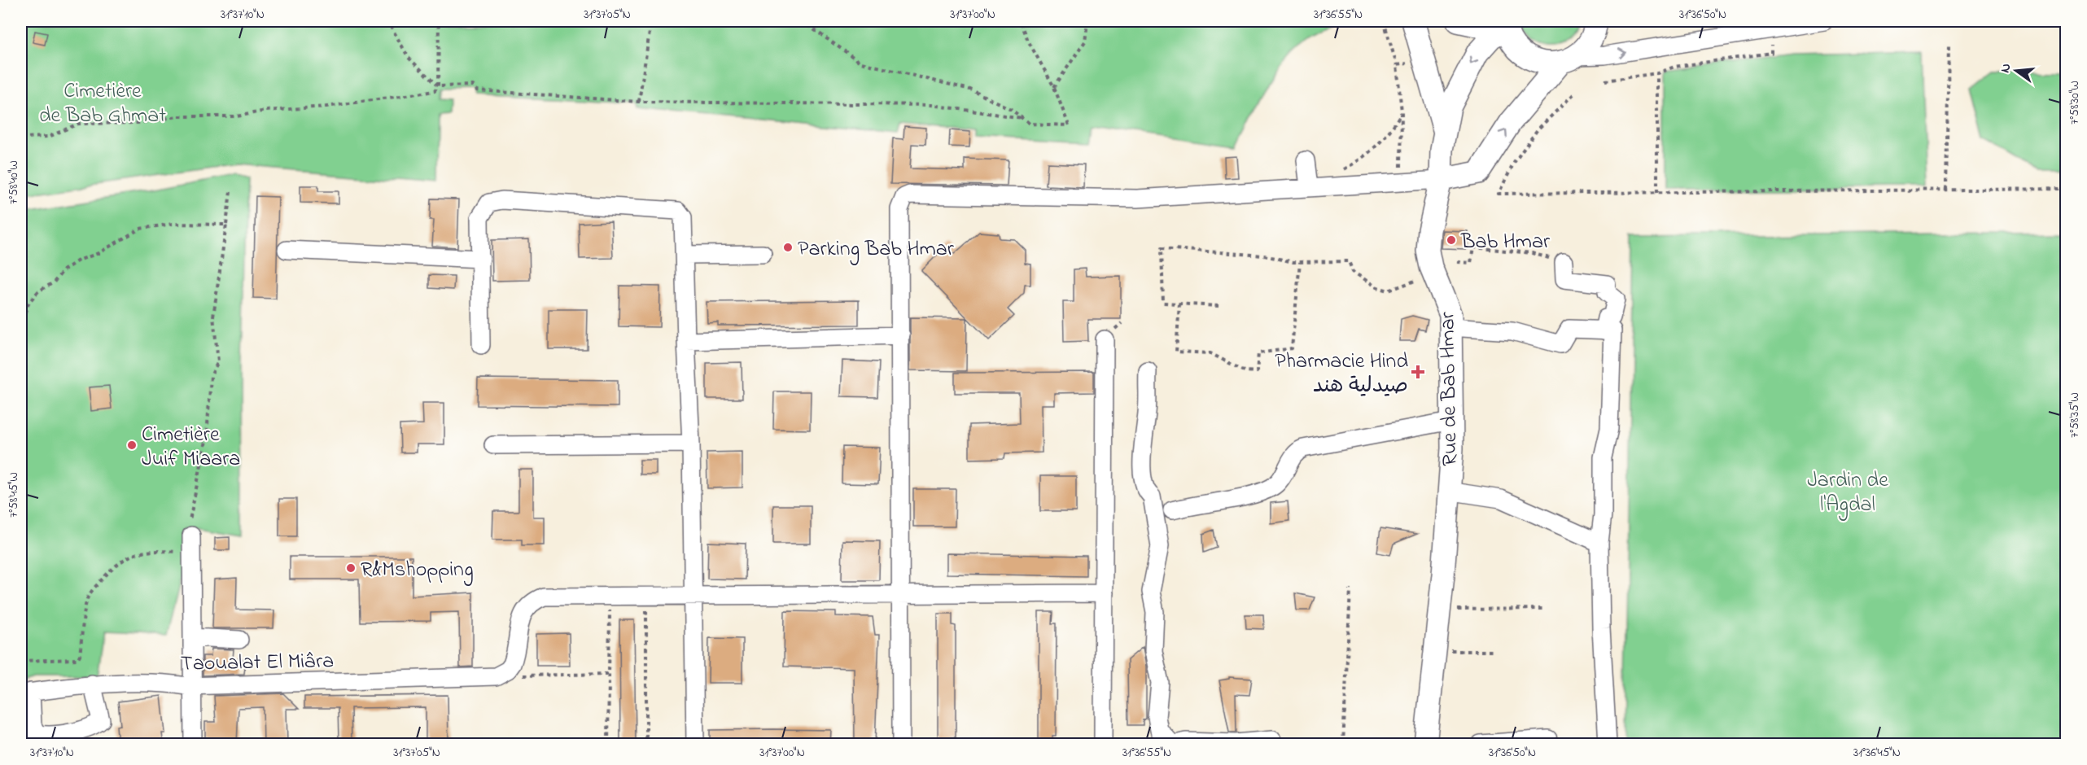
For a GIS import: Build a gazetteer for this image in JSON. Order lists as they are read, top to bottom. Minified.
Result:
{"streets":{"main road":["Rue de Bab Hmar"],"street":["Taoualat El Miâra"]},"parks":["Cimetière de Bab Ghmat","Jardin de l'Agdal"],"places":{"other":["Bab Hmar","Parking Bab Hmar","Cimetière Juif Miaara","R&Mshopping"],"health":["Pharmacie Hind صيدلية هند"]},"north":"left","coordinates":["31°37'10\"N","31°37'05\"N","31°37'00\"N","31°36'55\"N","31°36'50\"N","7°58'30\"W","7°58'40\"W","7°58'35\"W","7°58'45\"W","31°36'45\"N"]}
